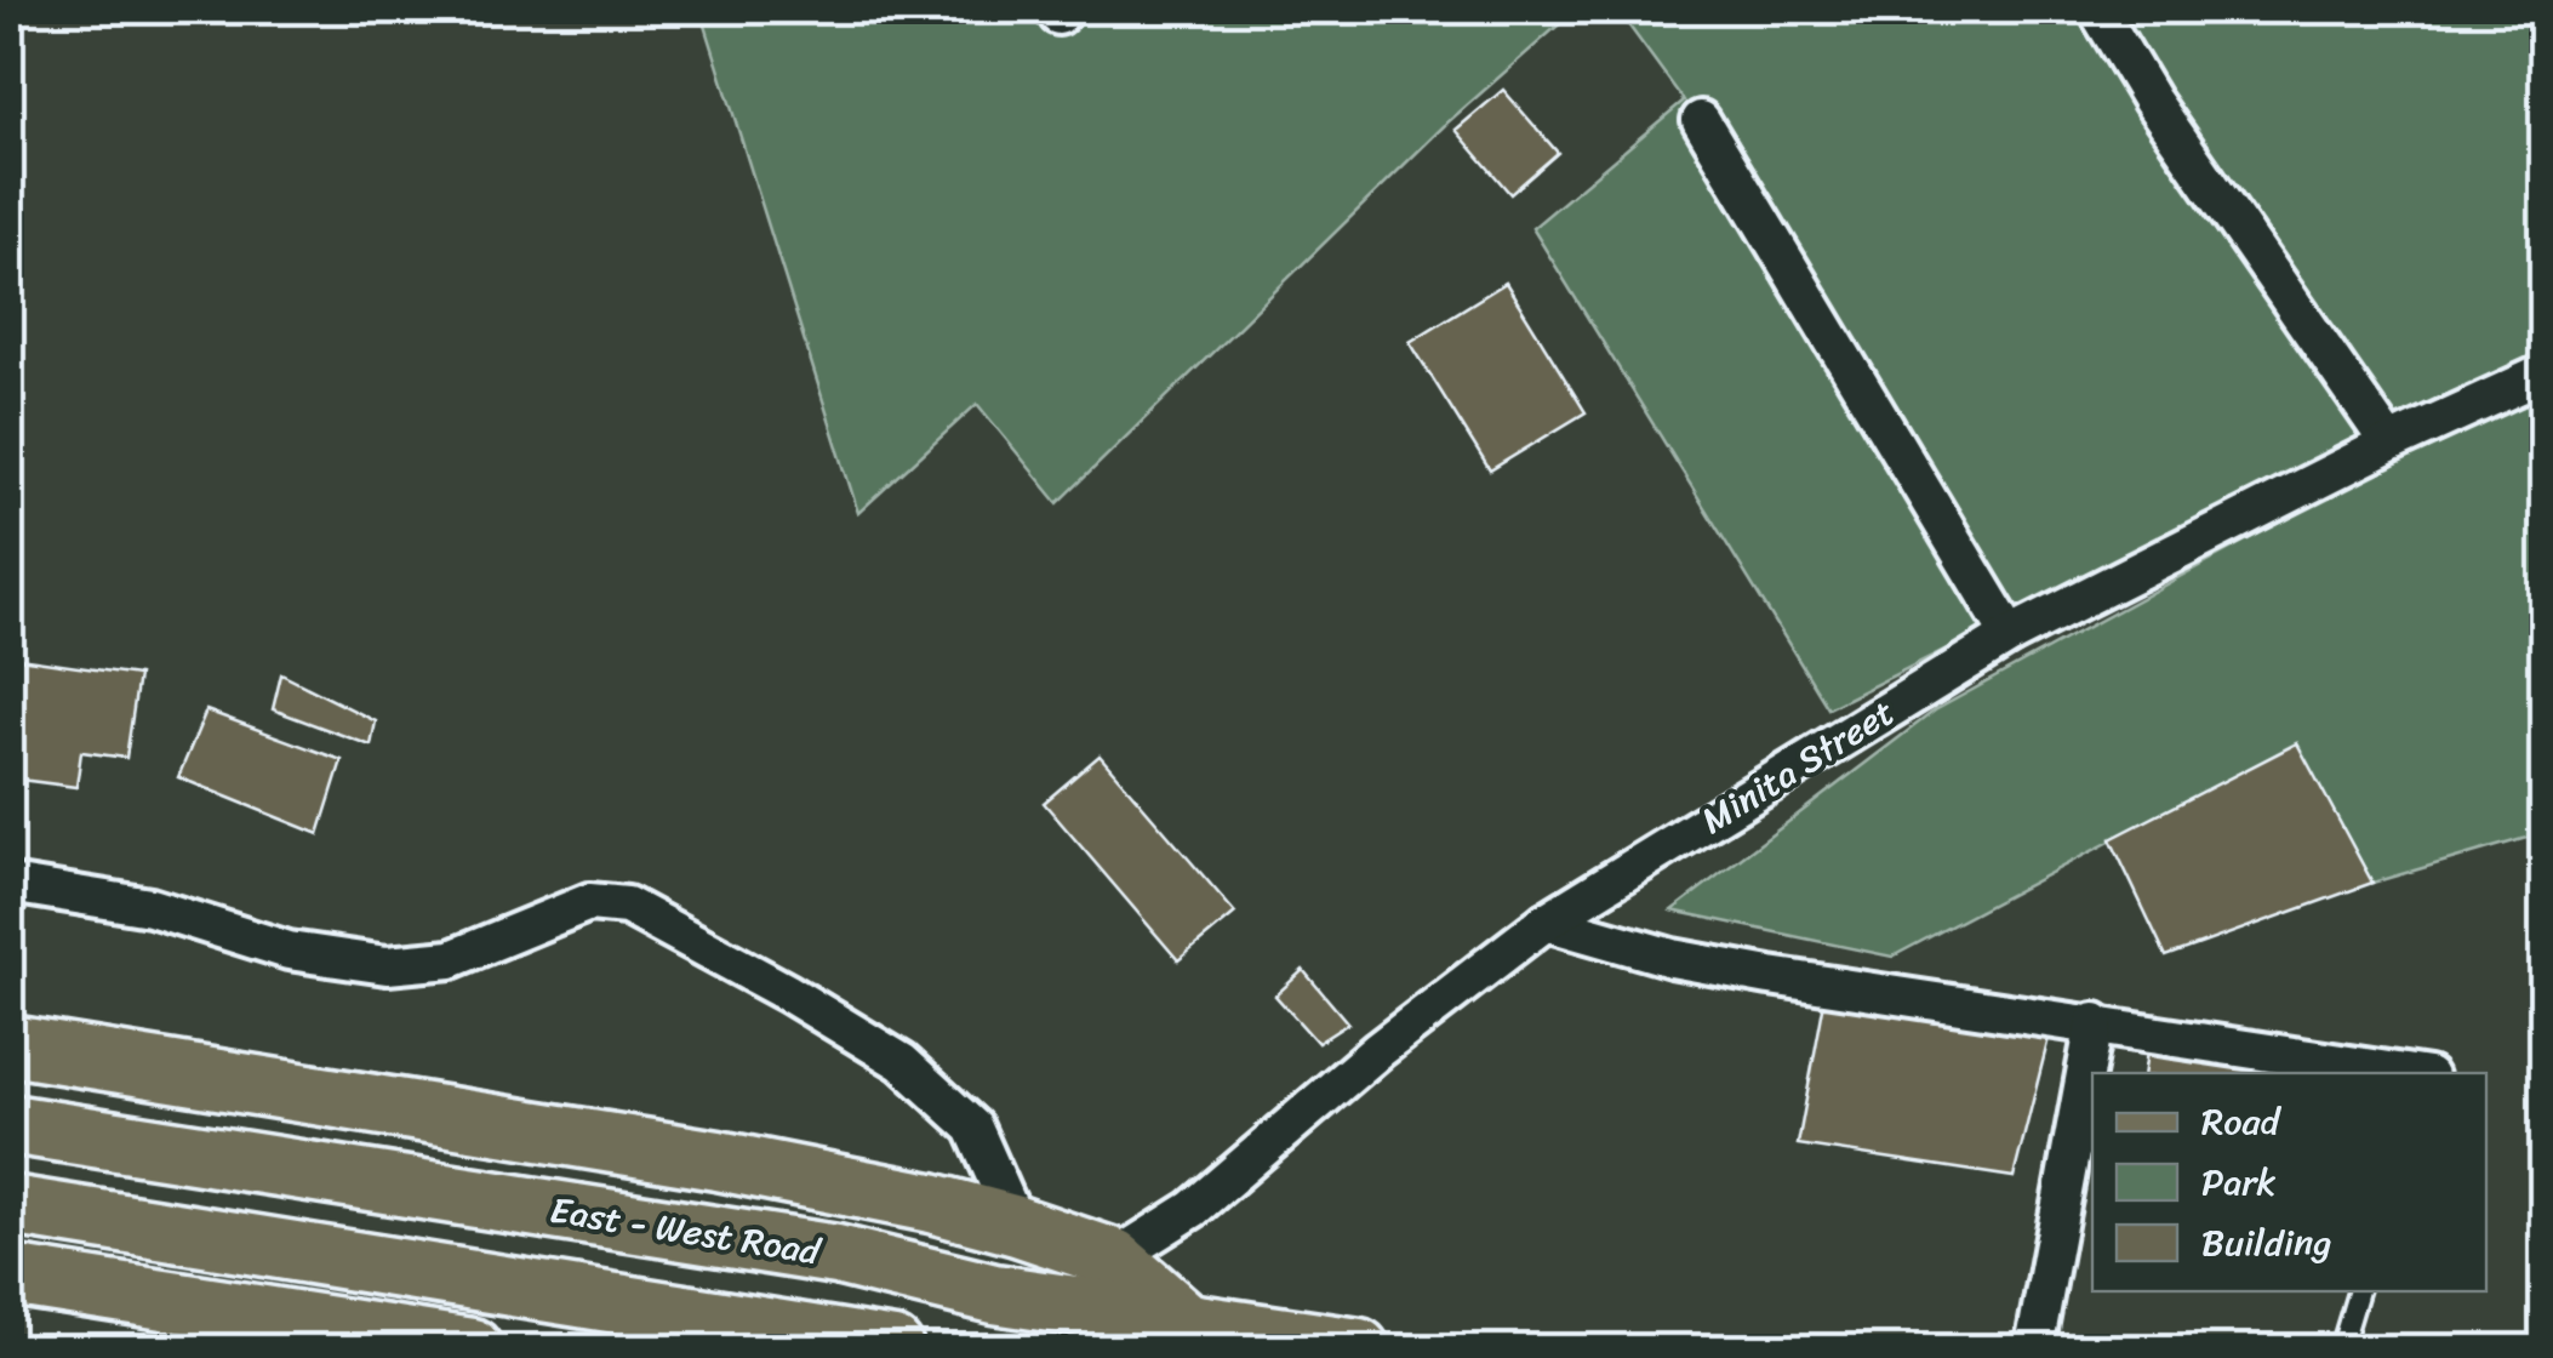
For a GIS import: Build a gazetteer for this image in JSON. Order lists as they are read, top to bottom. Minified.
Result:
{"streets":{"main road":["East - West Road"],"street":["Minita Street"]},"legend":["Road","Park","Building"]}
